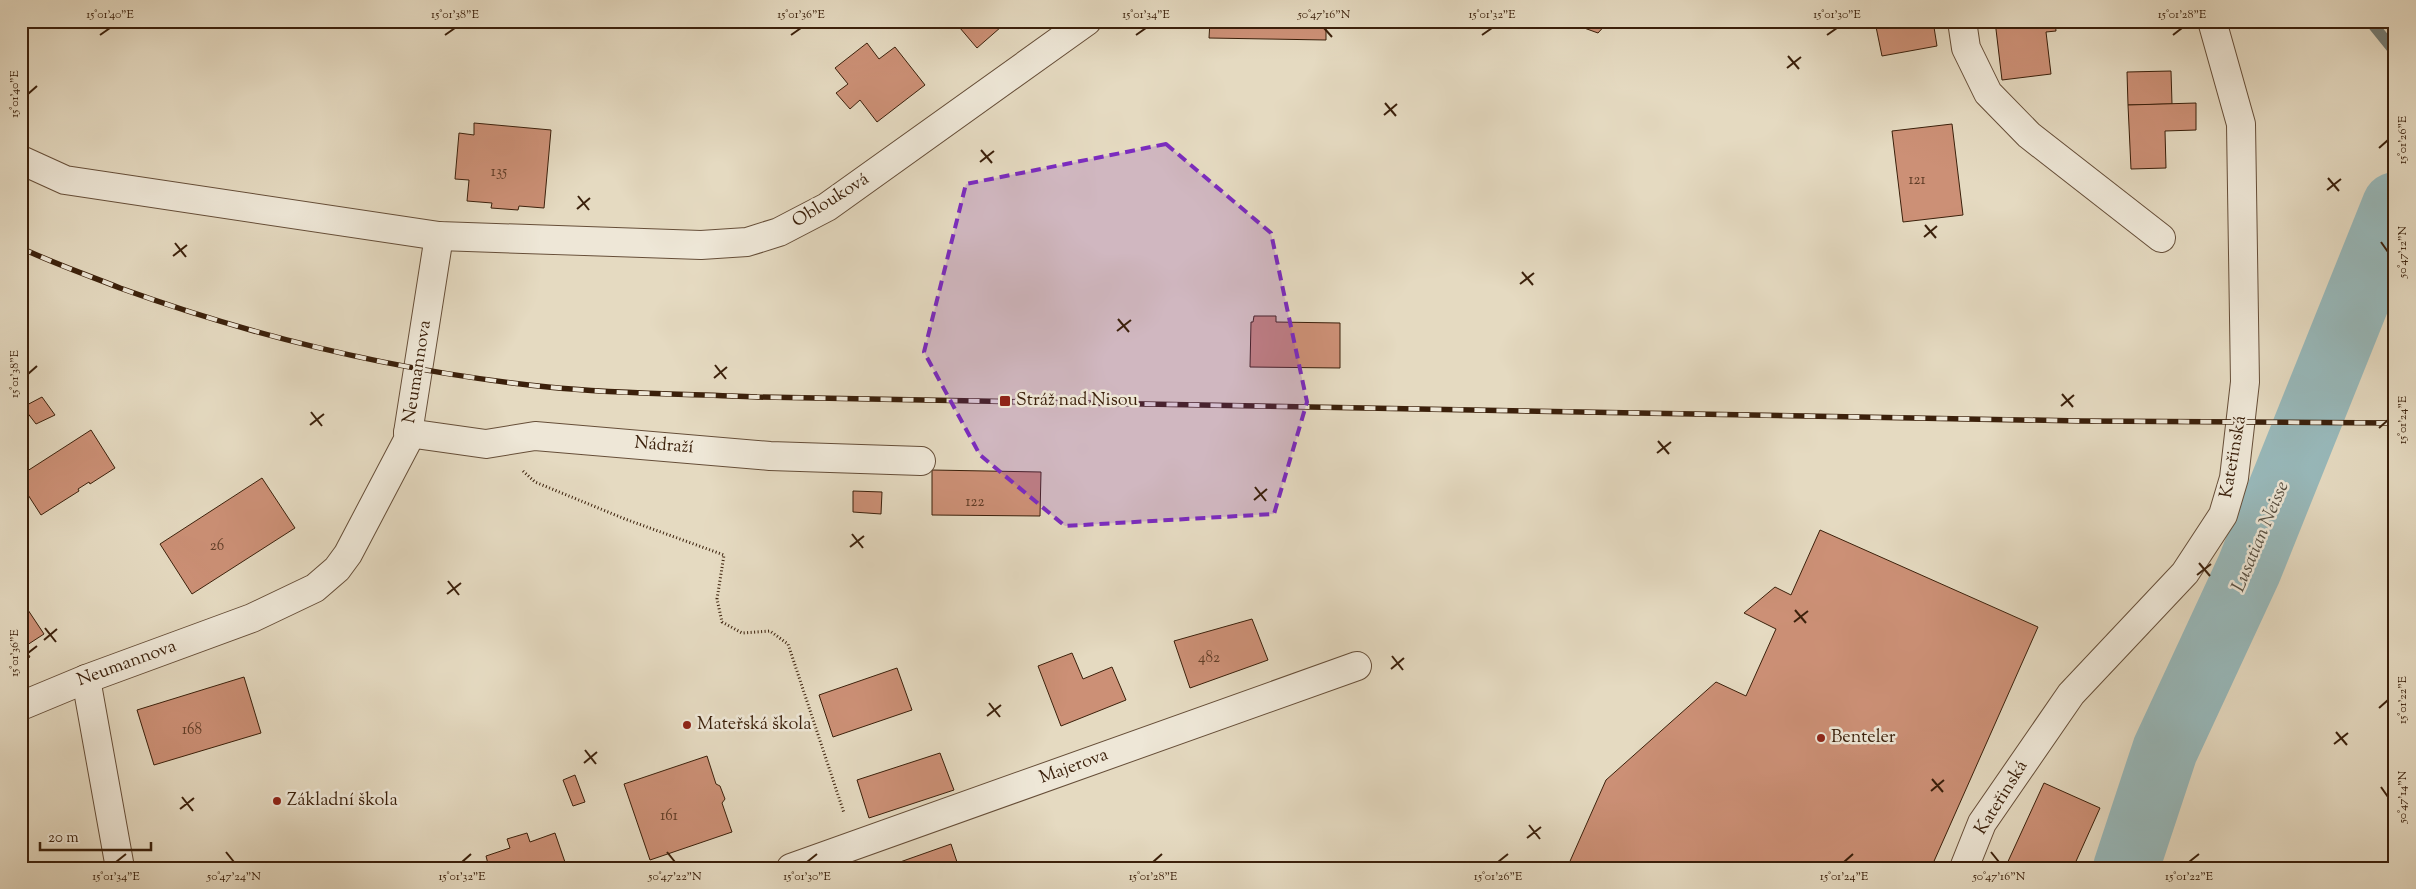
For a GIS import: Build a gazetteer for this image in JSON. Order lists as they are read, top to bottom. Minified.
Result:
{"streets":{"street":["Oblouková","Neumannova","Nádraží","Kateřinská","Majerova"]},"crossings":[["Oblouková","Neumannova"],["Neumannova","Nádraží"]],"water":["Lusatian Neisse"],"places":{"transit":["Stráž nad Nisou"],"other":["Mateřská škola","Benteler","Základní škola"]},"house_numbers":["135","121","122","26","482","168","161"],"scale_bar":"20 m","coordinates":["15°01'40\"E","15°01'38\"E","15°01'36\"E","15°01'34\"E","50°47'16\"N","15°01'32\"E","15°01'30\"E","15°01'28\"E","15°01'26\"E","50°47'12\"N","15°01'24\"E","15°01'22\"E","50°47'14\"N","50°47'24\"N","50°47'22\"N"]}
